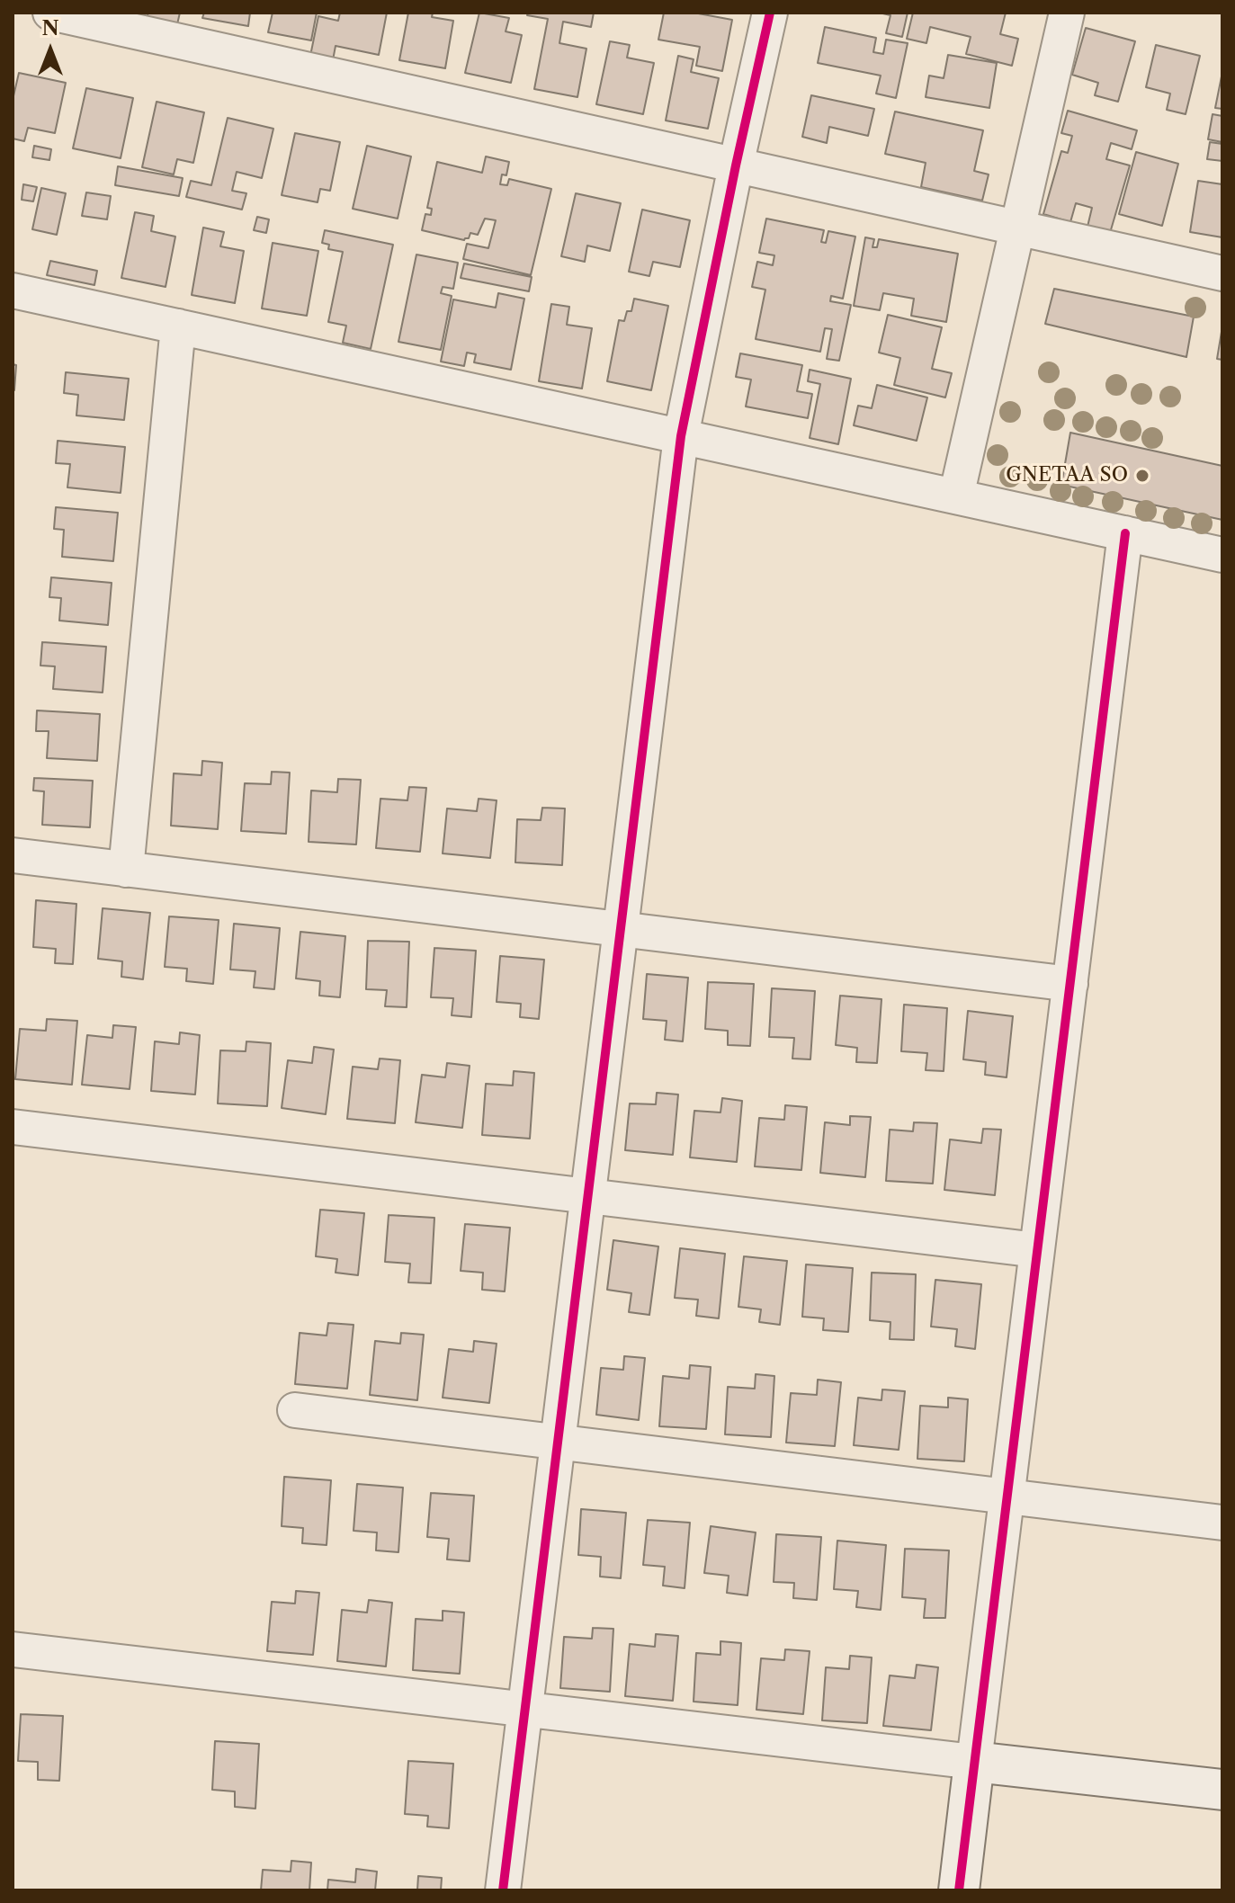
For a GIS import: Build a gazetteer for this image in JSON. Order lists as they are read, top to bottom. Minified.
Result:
{"places":["GNETAA SO"],"north":"top"}
